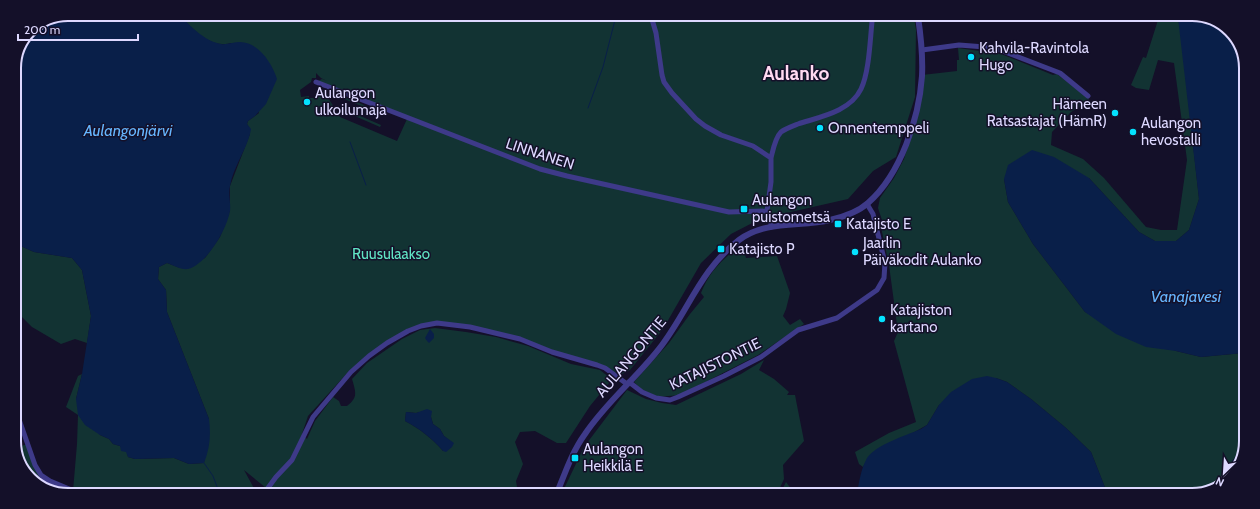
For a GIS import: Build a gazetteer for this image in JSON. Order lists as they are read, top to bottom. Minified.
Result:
{"streets":{"street":["LINNANEN","AULANGONTIE","KATAJISTONTIE"]},"crossings":[["AULANGONTIE","KATAJISTONTIE"]],"districts":["Aulanko"],"water":["Aulangonjärvi","Vanajavesi"],"parks":["Ruusulaakso"],"places":{"other":["Kahvila-Ravintola Hugo","Aulangon ulkoilumaja","Hämeen Ratsastajat (HämR)","Onnentemppeli","Aulangon hevostalli","Jaarlin Päiväkodit Aulanko","Katajiston kartano"],"transit":["Aulangon puistometsä","Katajisto E","Katajisto P","Aulangon Heikkilä E"]},"scale_bar":"200 m","north":"bottom left"}
